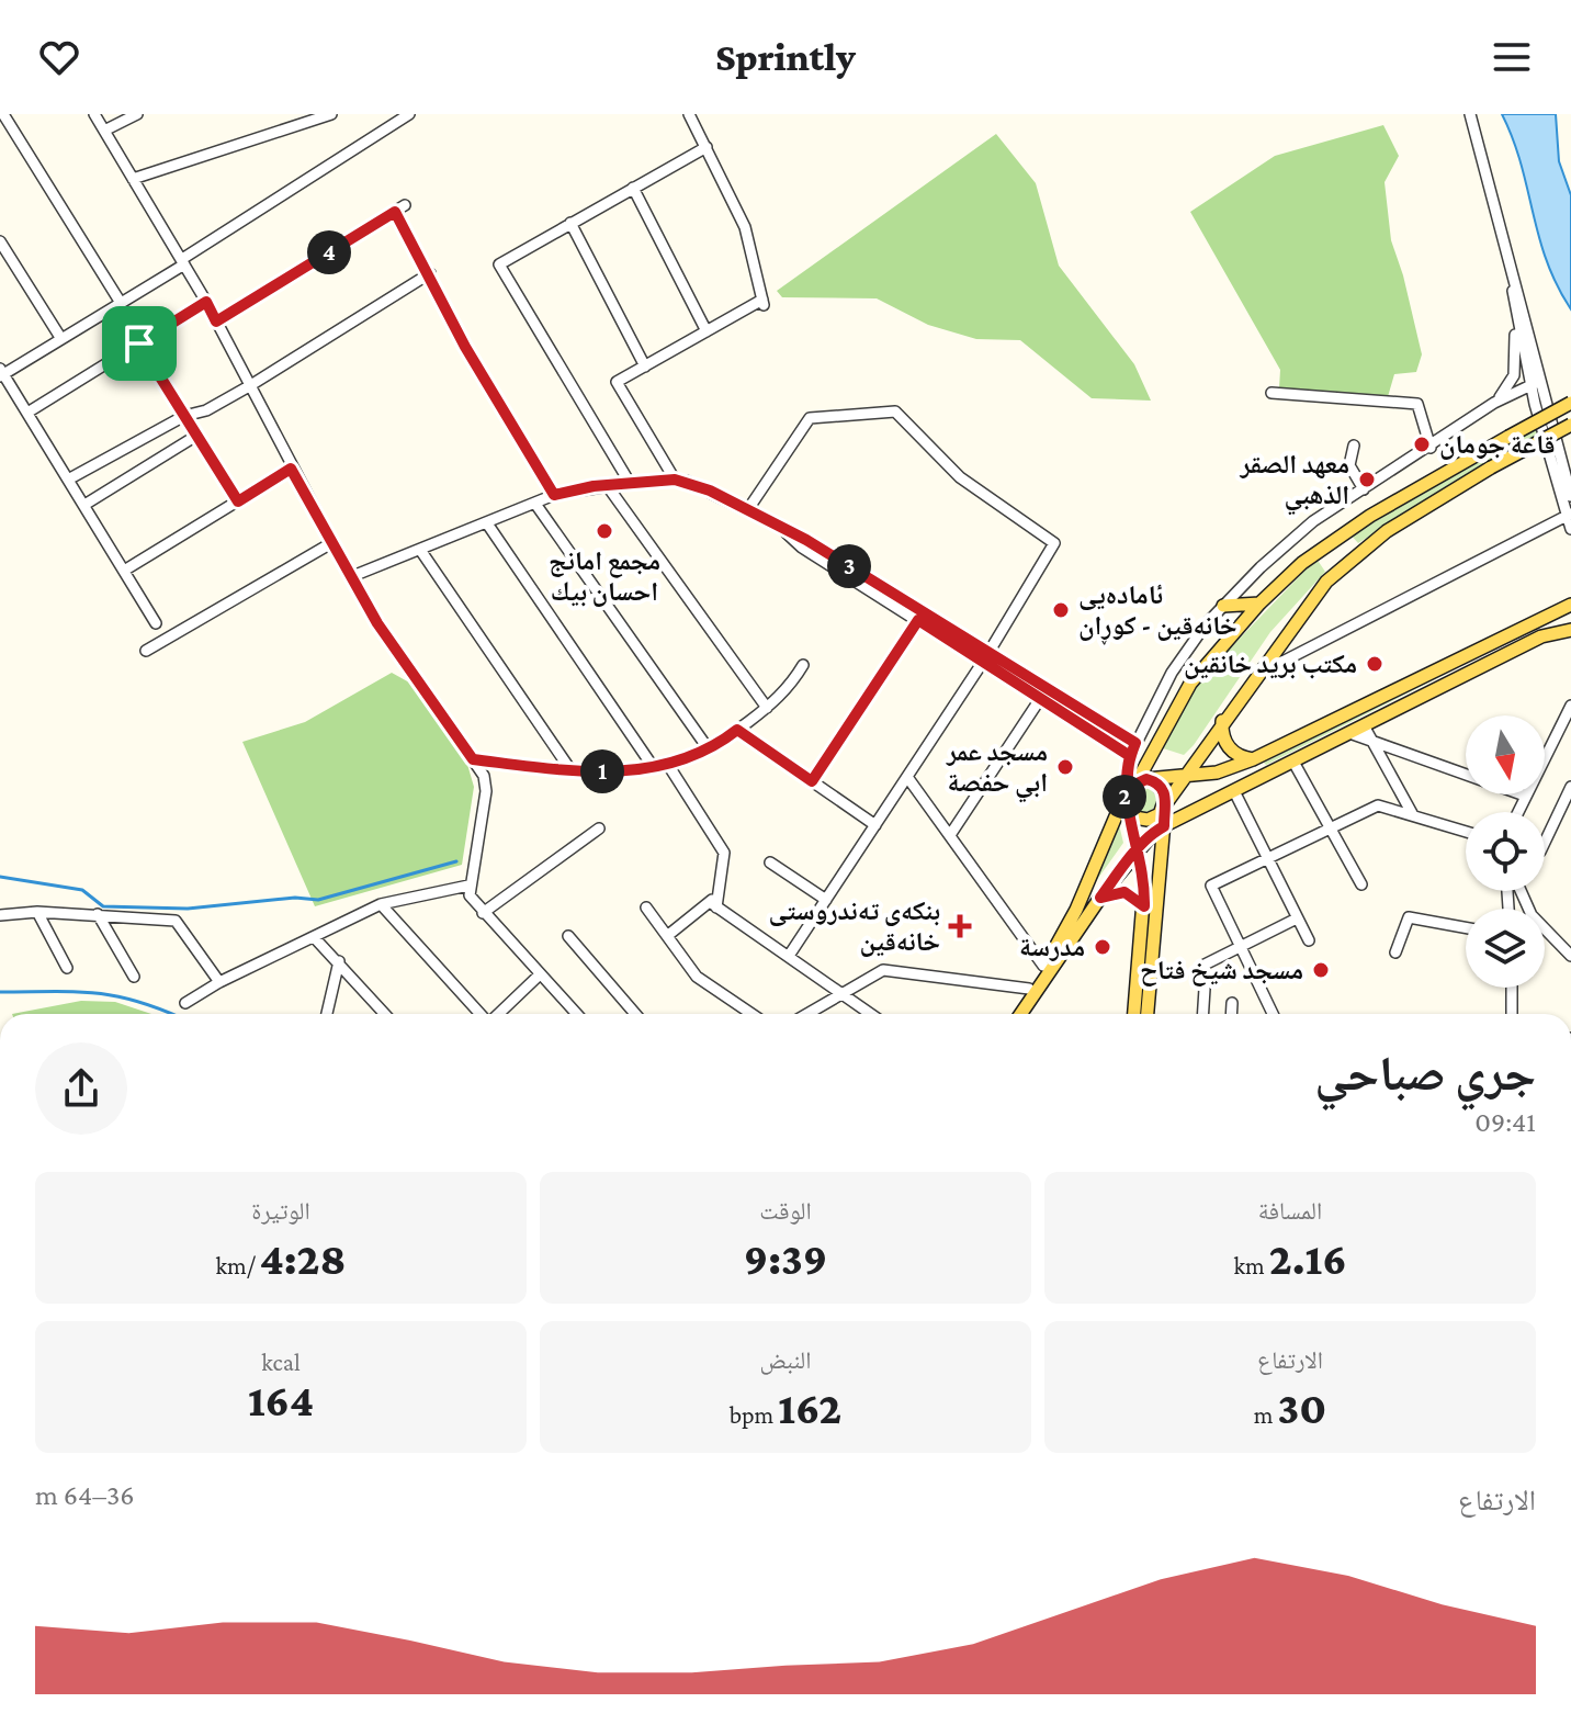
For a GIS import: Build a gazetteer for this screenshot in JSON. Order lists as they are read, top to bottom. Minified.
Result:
{"places":{"other":["قاعة جومان","معهد الصقر الذهبي","مجمع امانج احسان بيك","ئامادەیی خانەقین - کوڕان","مكتب بريد خانقين","مسجد عمر ابي حفصة","مدرسة","مسجد شيخ فتاح"],"health":["بنکەی تەندروستی خانەقین"]},"north":"bottom","page":{"header":"Sprintly","pins":["4","3","1","2"],"heading":["جري صباحي","09:41"],"stats":[["المسافة","2.16 km"],["الوقت","9:39"],["الوتيرة","4:28 /km"],["الارتفاع","30 m"],["النبض","162 bpm"],["kcal","164"]],"chart":["الارتفاع","36–64 m"]}}
